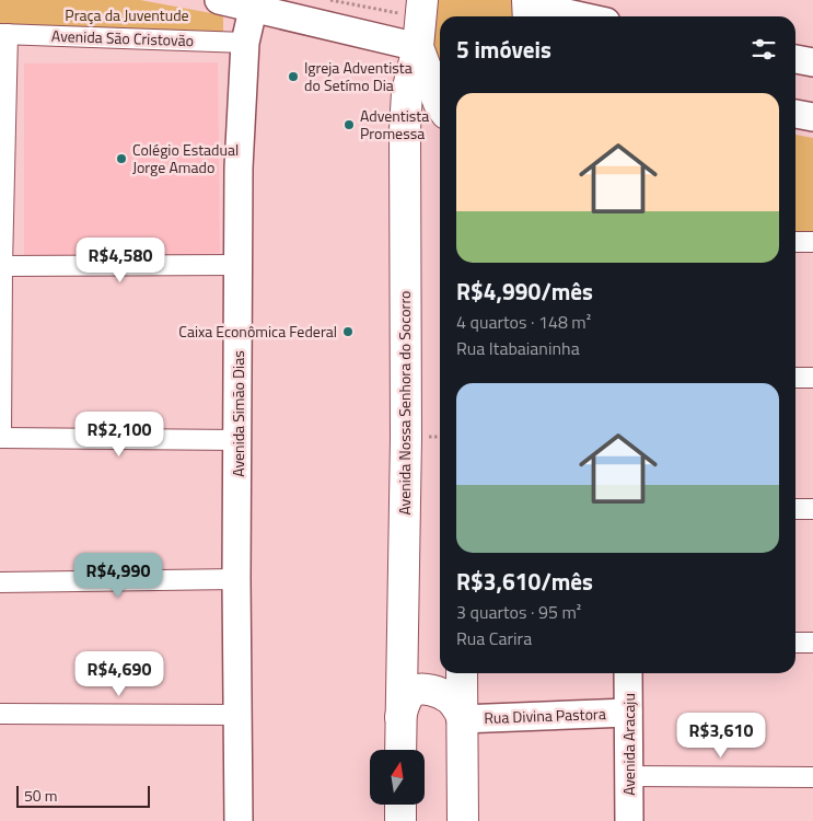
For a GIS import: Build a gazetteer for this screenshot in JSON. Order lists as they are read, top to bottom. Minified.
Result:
{"streets":{"main road":["Avenida Nossa Senhora do Socorro"],"street":["Avenida São Cristovão","Avenida Simão Dias","Rua Divina Pastora","Avenida Aracaju"]},"crossings":[["Avenida São Cristovão","Avenida Simão Dias"],["Rua Divina Pastora","Avenida Aracaju"]],"parks":["Praça da Juventude"],"places":["Igreja Adventista do Setímo Dia","Adventista Promessa","Colégio Estadual Jorge Amado","Caixa Econômica Federal"],"scale_bar":"50 m","north":"top","page":{"heading":"5 imóveis","list":[{"name":"R$4,990/mês","note":"4 quartos · 148 m² · Rua Itabaianinha"},{"name":"R$3,610/mês","note":"3 quartos · 95 m² · Rua Carira"}],"price":["R$4,580","R$2,100","R$4,990","R$4,690","R$3,610"],"scale":"50 m"}}
